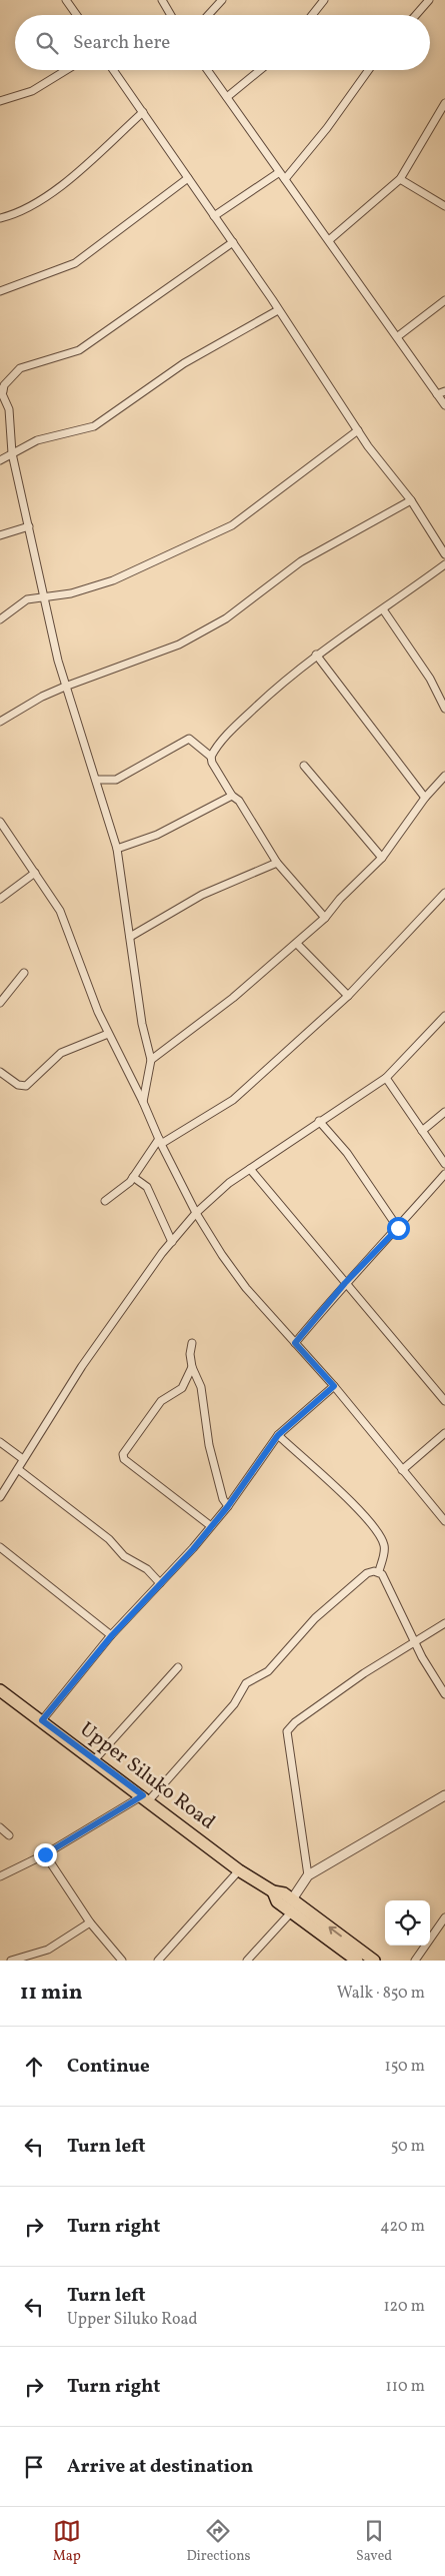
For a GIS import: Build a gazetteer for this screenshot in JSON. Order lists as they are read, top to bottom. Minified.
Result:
{"streets":{"main road":["Upper Siluko Road"]},"page":{"search":"Search here","heading":["11 min","Walk · 850 m"],"list":[["Continue","150 m"],["Turn left","50 m"],["Turn right","420 m"],["Turn left","Upper Siluko Road","120 m"],["Turn right","110 m"],"Arrive at destination"],"nav":["Map","Directions","Saved"]}}
